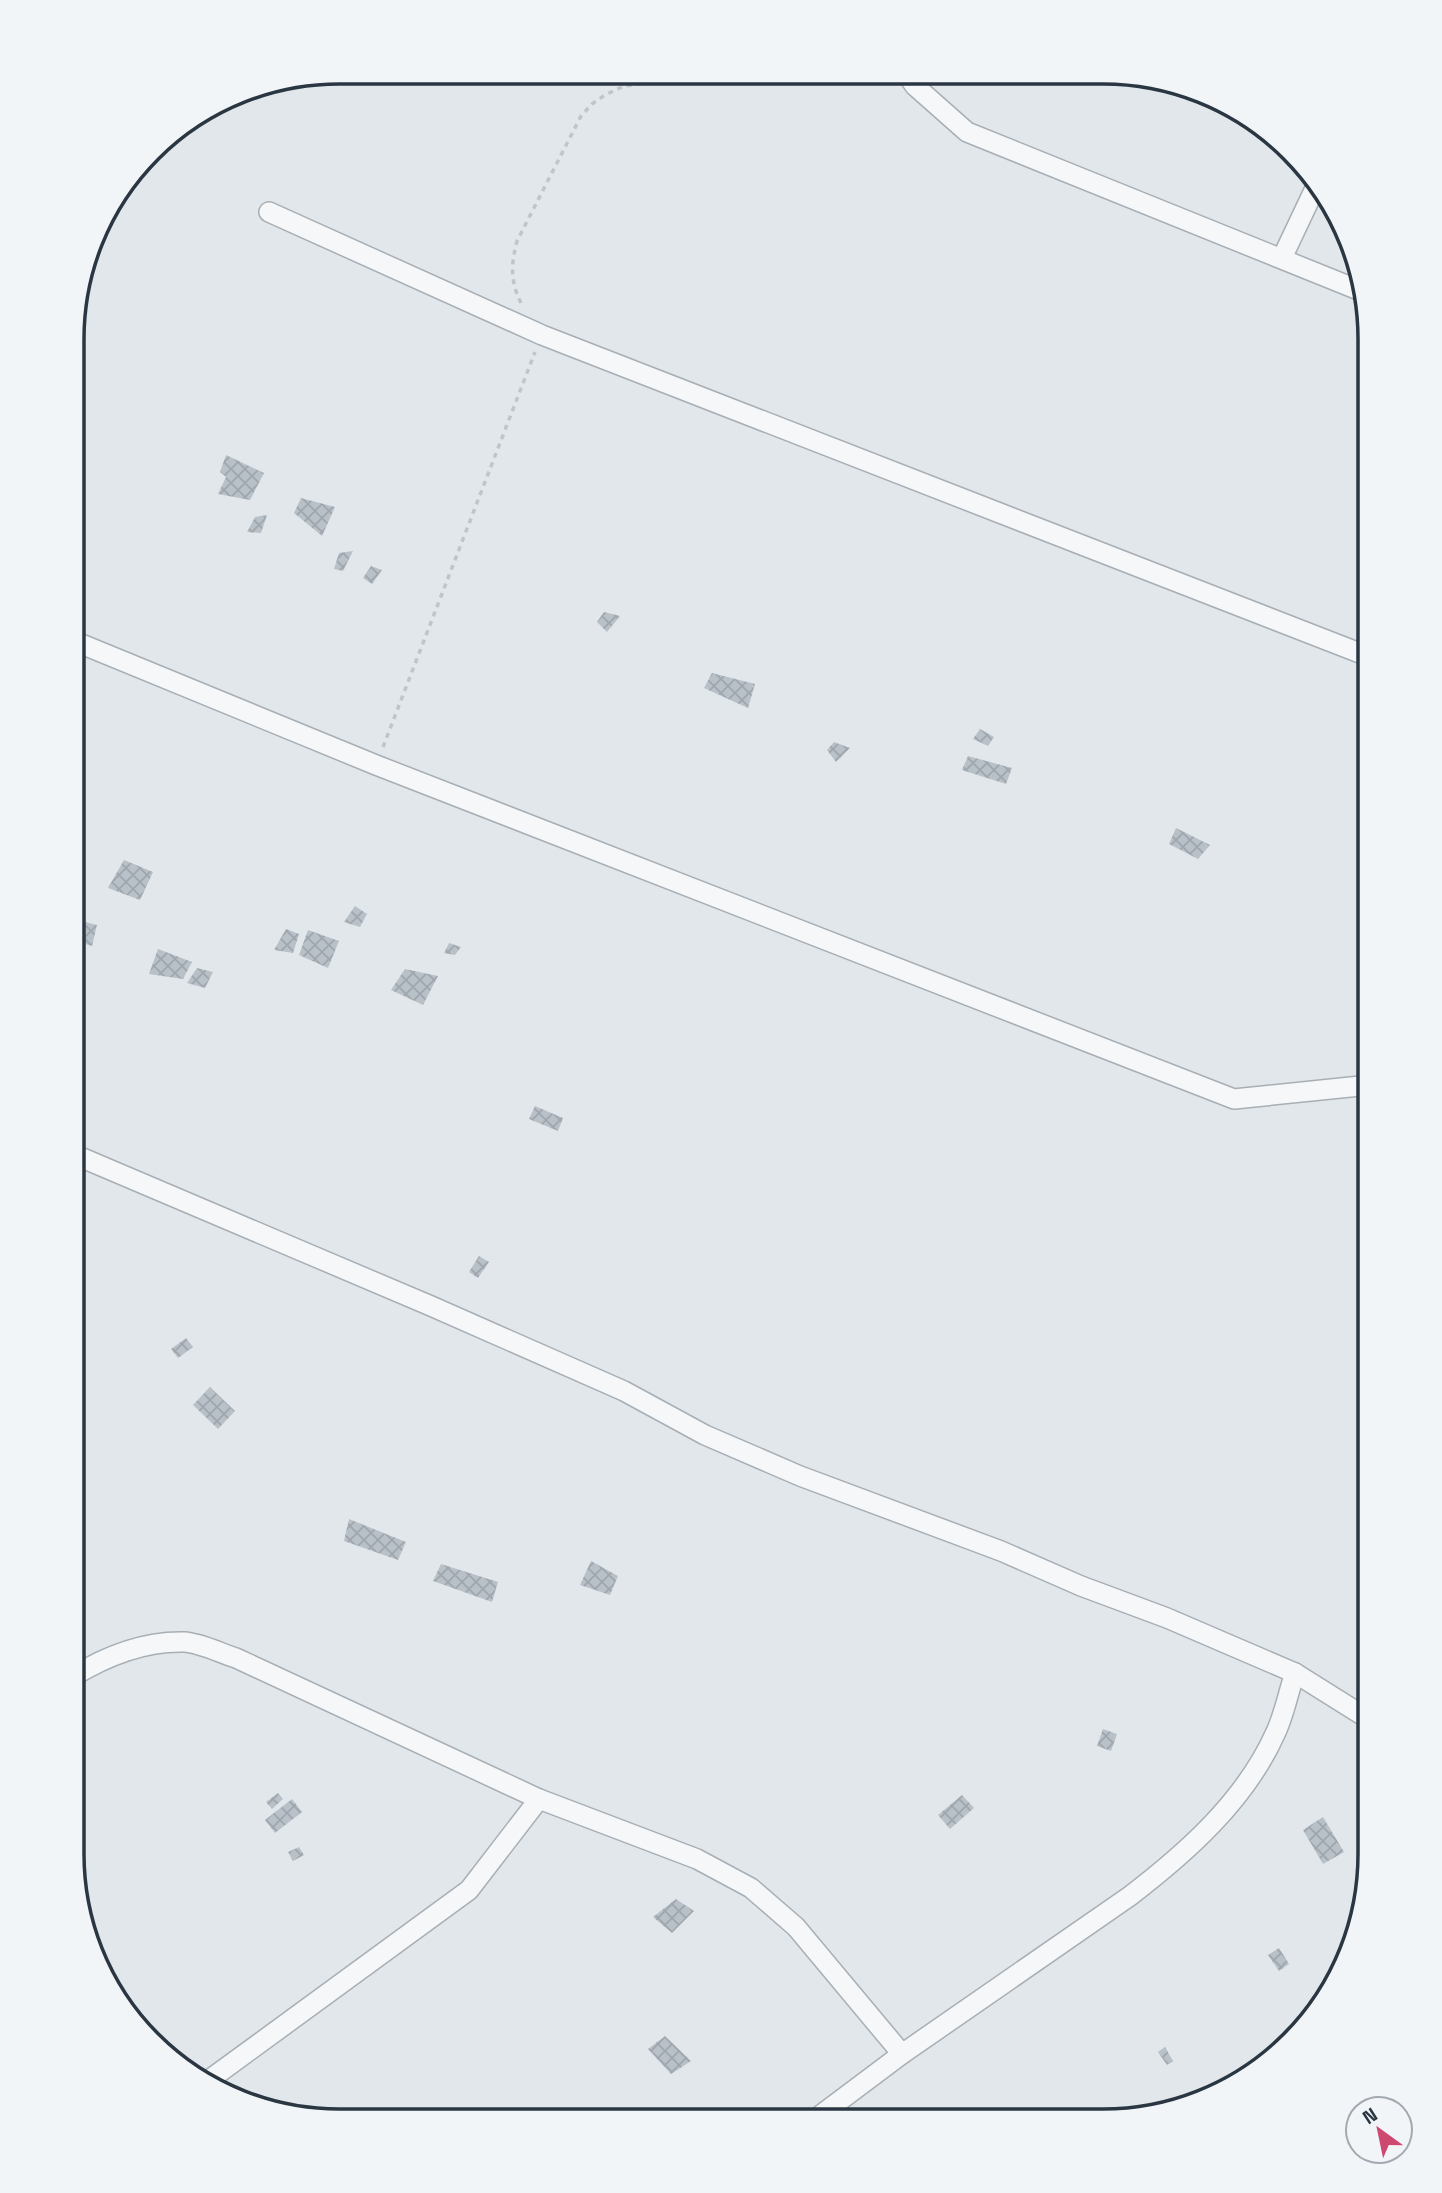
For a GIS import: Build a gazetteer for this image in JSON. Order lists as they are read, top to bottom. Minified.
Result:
{"north":"top left"}
